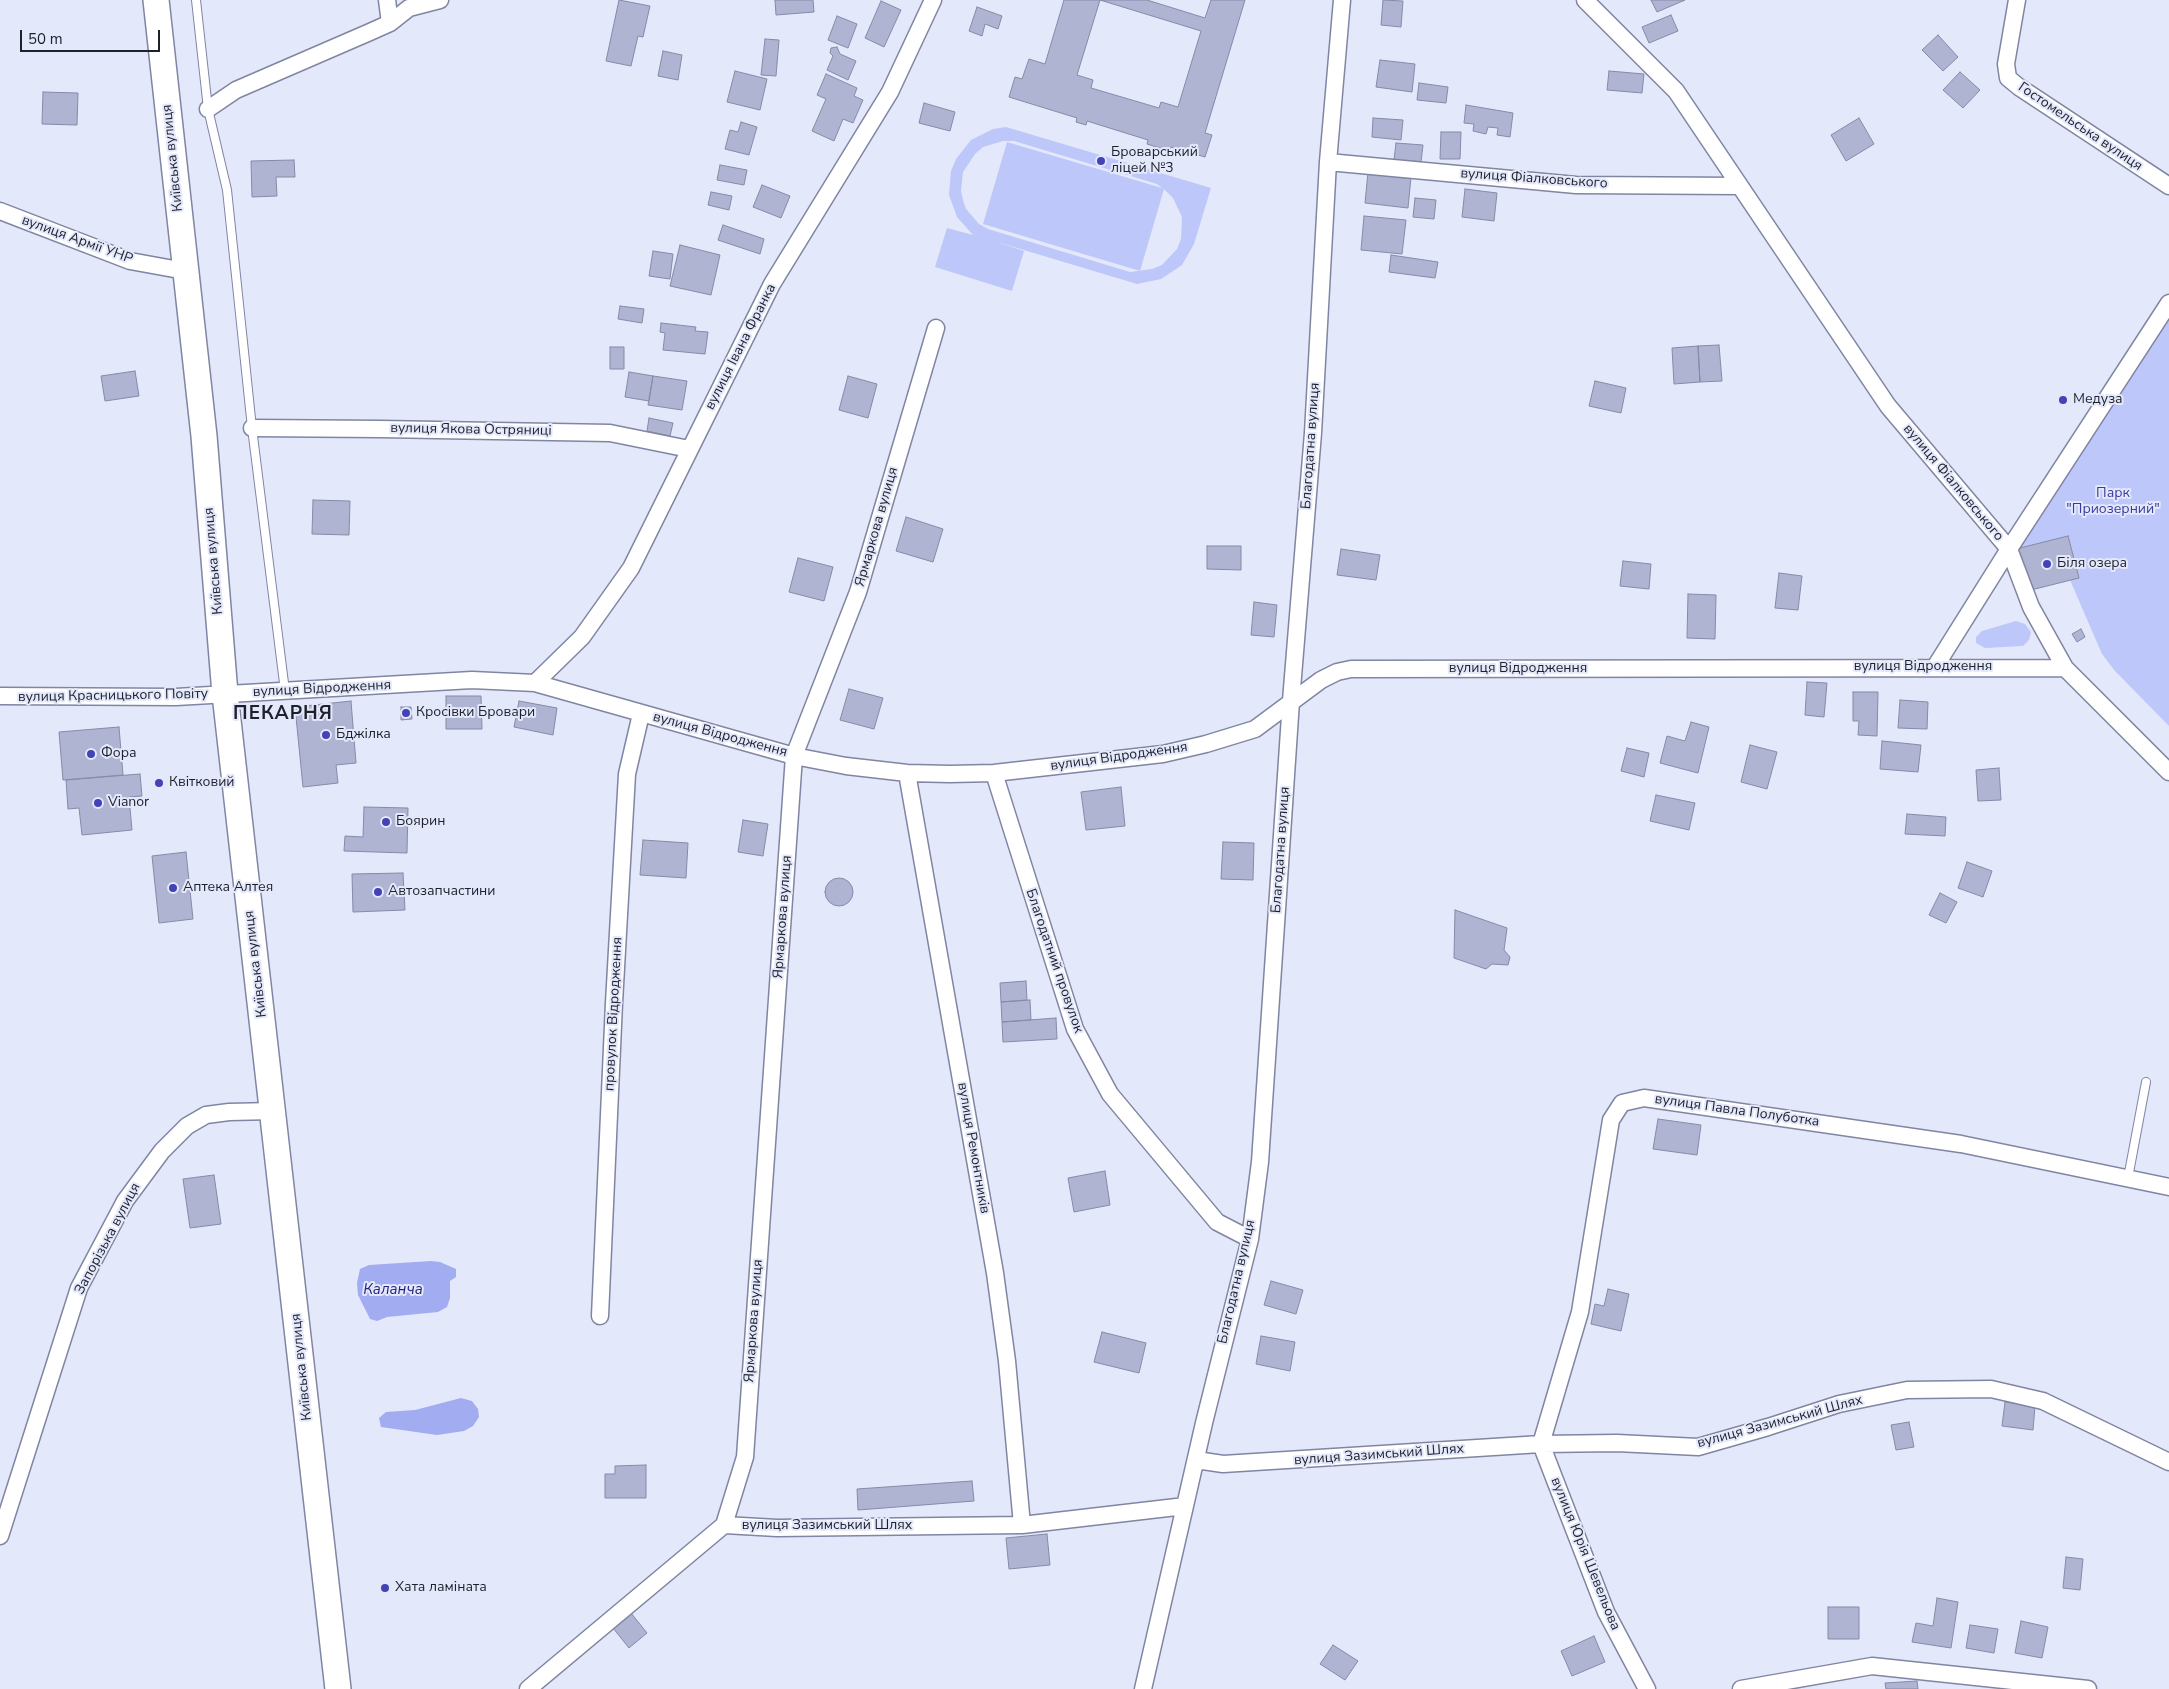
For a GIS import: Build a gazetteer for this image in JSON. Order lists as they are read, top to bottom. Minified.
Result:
{"streets":{"main road":["Київська вулиця"],"street":["Гостомельська вулиця","вулиця Фіалковського","вулиця Армії УНР","вулиця Івана Франка","вулиця Якова Остряниці","Благодатна вулиця","Ярмаркова вулиця","вулиця Відродження","вулиця Красницького Повіту","Благодатний провулок","провулок Відродження","вулиця Павла Полуботка","вулиця Ремонтників","Запорізька вулиця","вулиця Зазимський Шлях","вулиця Юрія Шевельова"]},"crossings":[["Київська вулиця","вулиця Армії УНР"],["Київська вулиця","вулиця Відродження"],["Київська вулиця","вулиця Красницького Повіту"],["Київська вулиця","Запорізька вулиця"],["вулиця Фіалковського","Благодатна вулиця"],["вулиця Фіалковського","вулиця Відродження"],["вулиця Івана Франка","вулиця Якова Остряниці"],["вулиця Івана Франка","вулиця Відродження"],["Благодатна вулиця","вулиця Відродження"],["Благодатна вулиця","Благодатний провулок"],["Благодатна вулиця","вулиця Зазимський Шлях"],["Ярмаркова вулиця","вулиця Відродження"],["Ярмаркова вулиця","вулиця Зазимський Шлях"],["вулиця Відродження","вулиця Красницького Повіту"],["вулиця Відродження","Благодатний провулок"],["вулиця Відродження","провулок Відродження"],["вулиця Відродження","вулиця Ремонтників"],["вулиця Павла Полуботка","вулиця Зазимський Шлях"],["вулиця Павла Полуботка","вулиця Юрія Шевельова"],["вулиця Ремонтників","вулиця Зазимський Шлях"],["вулиця Зазимський Шлях","вулиця Юрія Шевельова"]],"districts":["ПЕКАРНЯ"],"water":["Каланча"],"parks":["Парк \"Приозерний\""],"places":["Броварський ліцей №3","Медуза","Біля озера","Кросівки Бровари","Бджілка","Фора","Квітковий","Vianor","Боярин","Аптека Алтея","Автозапчастини","Хата ламіната"],"scale_bar":"50 m"}
